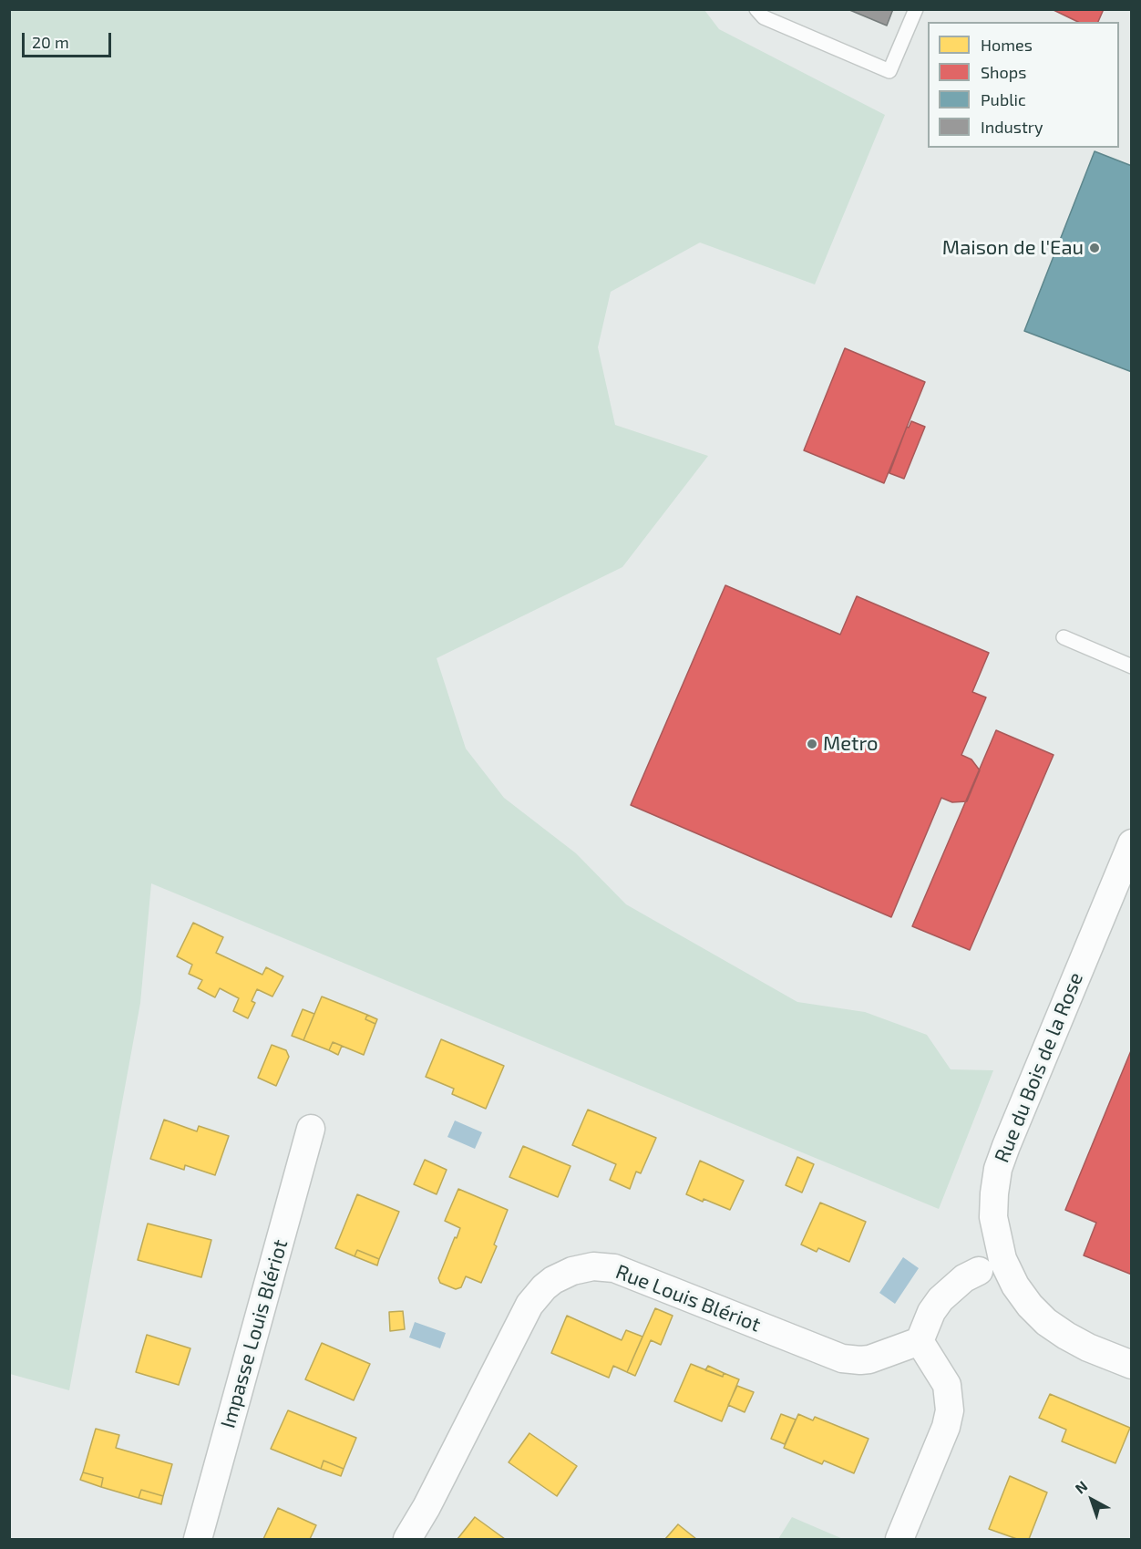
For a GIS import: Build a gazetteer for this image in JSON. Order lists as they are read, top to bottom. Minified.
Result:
{"streets":{"street":["Rue du Bois de la Rose","Rue Louis Blériot","Impasse Louis Blériot"]},"places":["Maison de l'Eau","Metro"],"legend":["Homes","Shops","Public","Industry"],"scale_bar":"20 m","north":"top left"}
